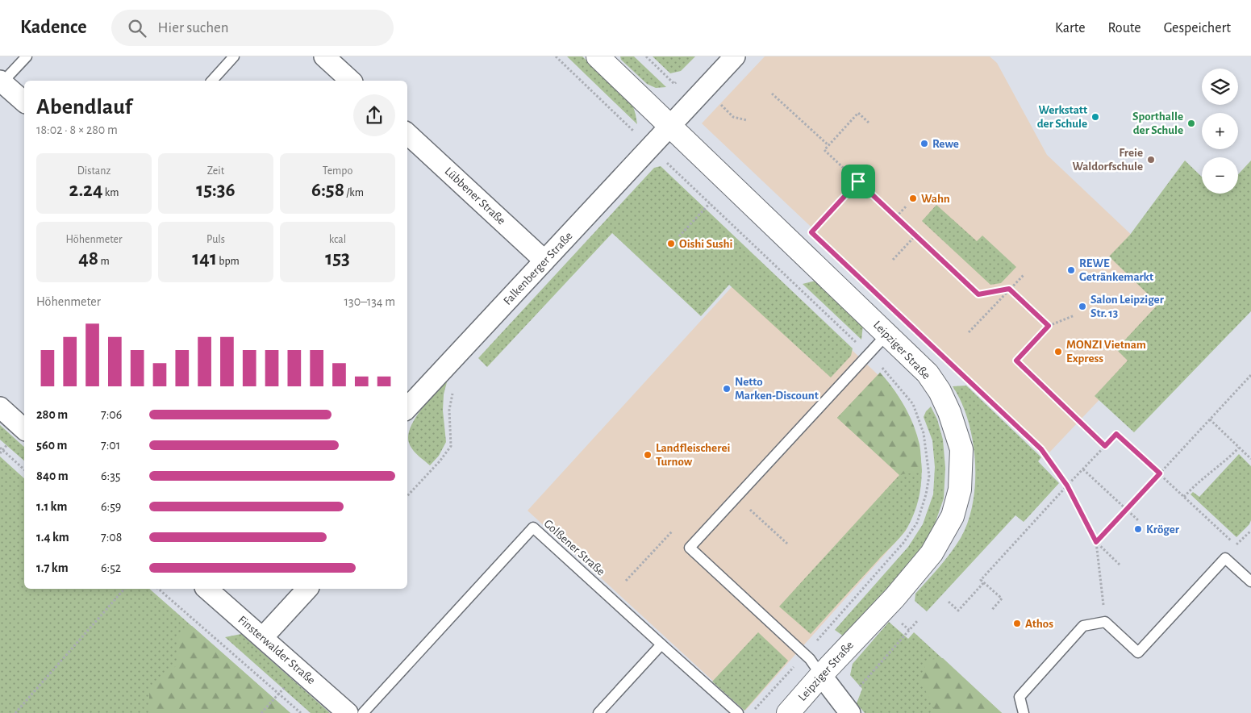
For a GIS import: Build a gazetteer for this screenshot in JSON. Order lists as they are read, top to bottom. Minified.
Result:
{"streets":{"street":["Lübbener Straße","Falkenberger Straße","Leipziger Straße","Finsterwalder Straße"],"lane":["Golßener Straße"]},"crossings":[["Lübbener Straße","Falkenberger Straße"],["Falkenberger Straße","Leipziger Straße"]],"places":["Werkstatt der Schule","Sporthalle der Schule","Rewe","Freie Waldorfschule","Wahn","Oishi Sushi","REWE Getränkemarkt","Salon Leipziger Str. 13","MONZI Vietnam Express","Netto Marken-Discount","Landfleischerei Turnow","Kröger","Athos"],"page":{"header":"Kadence","search":"Hier suchen","nav":["Karte","Route","Gespeichert"],"map_buttons":["+","−"],"heading":["Abendlauf","18:02 · 8 × 280 m"],"stats":[["Distanz","2.24 km"],["Zeit","15:36"],["Tempo","6:58 /km"],["Höhenmeter","48 m"],["Puls","141 bpm"],["kcal","153"]],"chart":["Höhenmeter","130–134 m"],"list":[{"name":"280 m","note":"7:06"},{"name":"560 m","note":"7:01"},{"name":"840 m","note":"6:35"},{"name":"1.1 km","note":"6:59"},{"name":"1.4 km","note":"7:08"},{"name":"1.7 km","note":"6:52"}]}}
